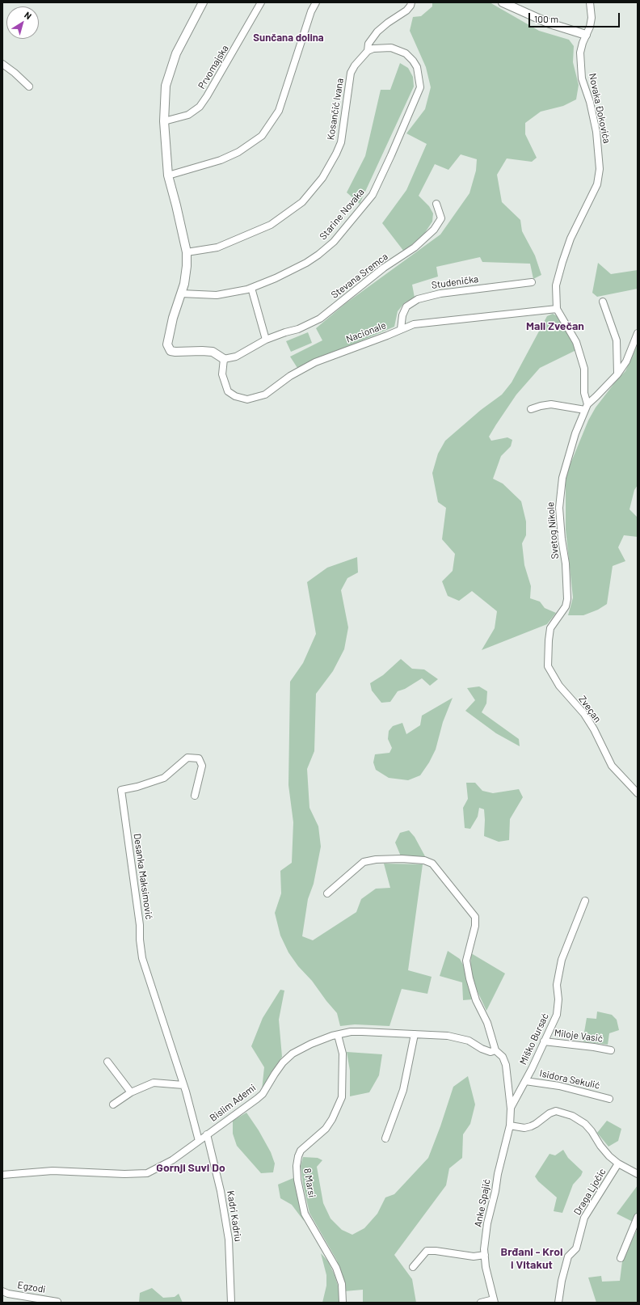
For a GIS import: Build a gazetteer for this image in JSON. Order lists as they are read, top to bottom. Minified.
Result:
{"streets":{"street":["Prvomajska","Novaka Ðokovića","Kosančić Ivana","Starine Novaka","Stevana Sremca","Studenička","Nacionale","Svetog Nikole","Zveçan","Desanka Maksimović","Miloje Vasić","Miško Bursać","Isidora Sekulić","Bislim Ademi","8 Marsi","Draga Ljočic","Anke Spajić","Kadri Kadriu","Egzodi"]},"crossings":[["Novaka Ðokovića","Nacionale"],["Kosančić Ivana","Starine Novaka"],["Stevana Sremca","Nacionale"],["Studenička","Nacionale"],["Svetog Nikole","Zveçan"],["Desanka Maksimović","Bislim Ademi"],["Miloje Vasić","Miško Bursać"],["Miško Bursać","Isidora Sekulić"],["Miško Bursać","Anke Spajić"],["Bislim Ademi","8 Marsi"],["Bislim Ademi","Kadri Kadriu"]],"districts":["Sunčana dolina","Mali Zvečan","Gornji Suvi Do","Brđani - Kroi i Vitakut"],"scale_bar":"100 m","north":"top right"}
